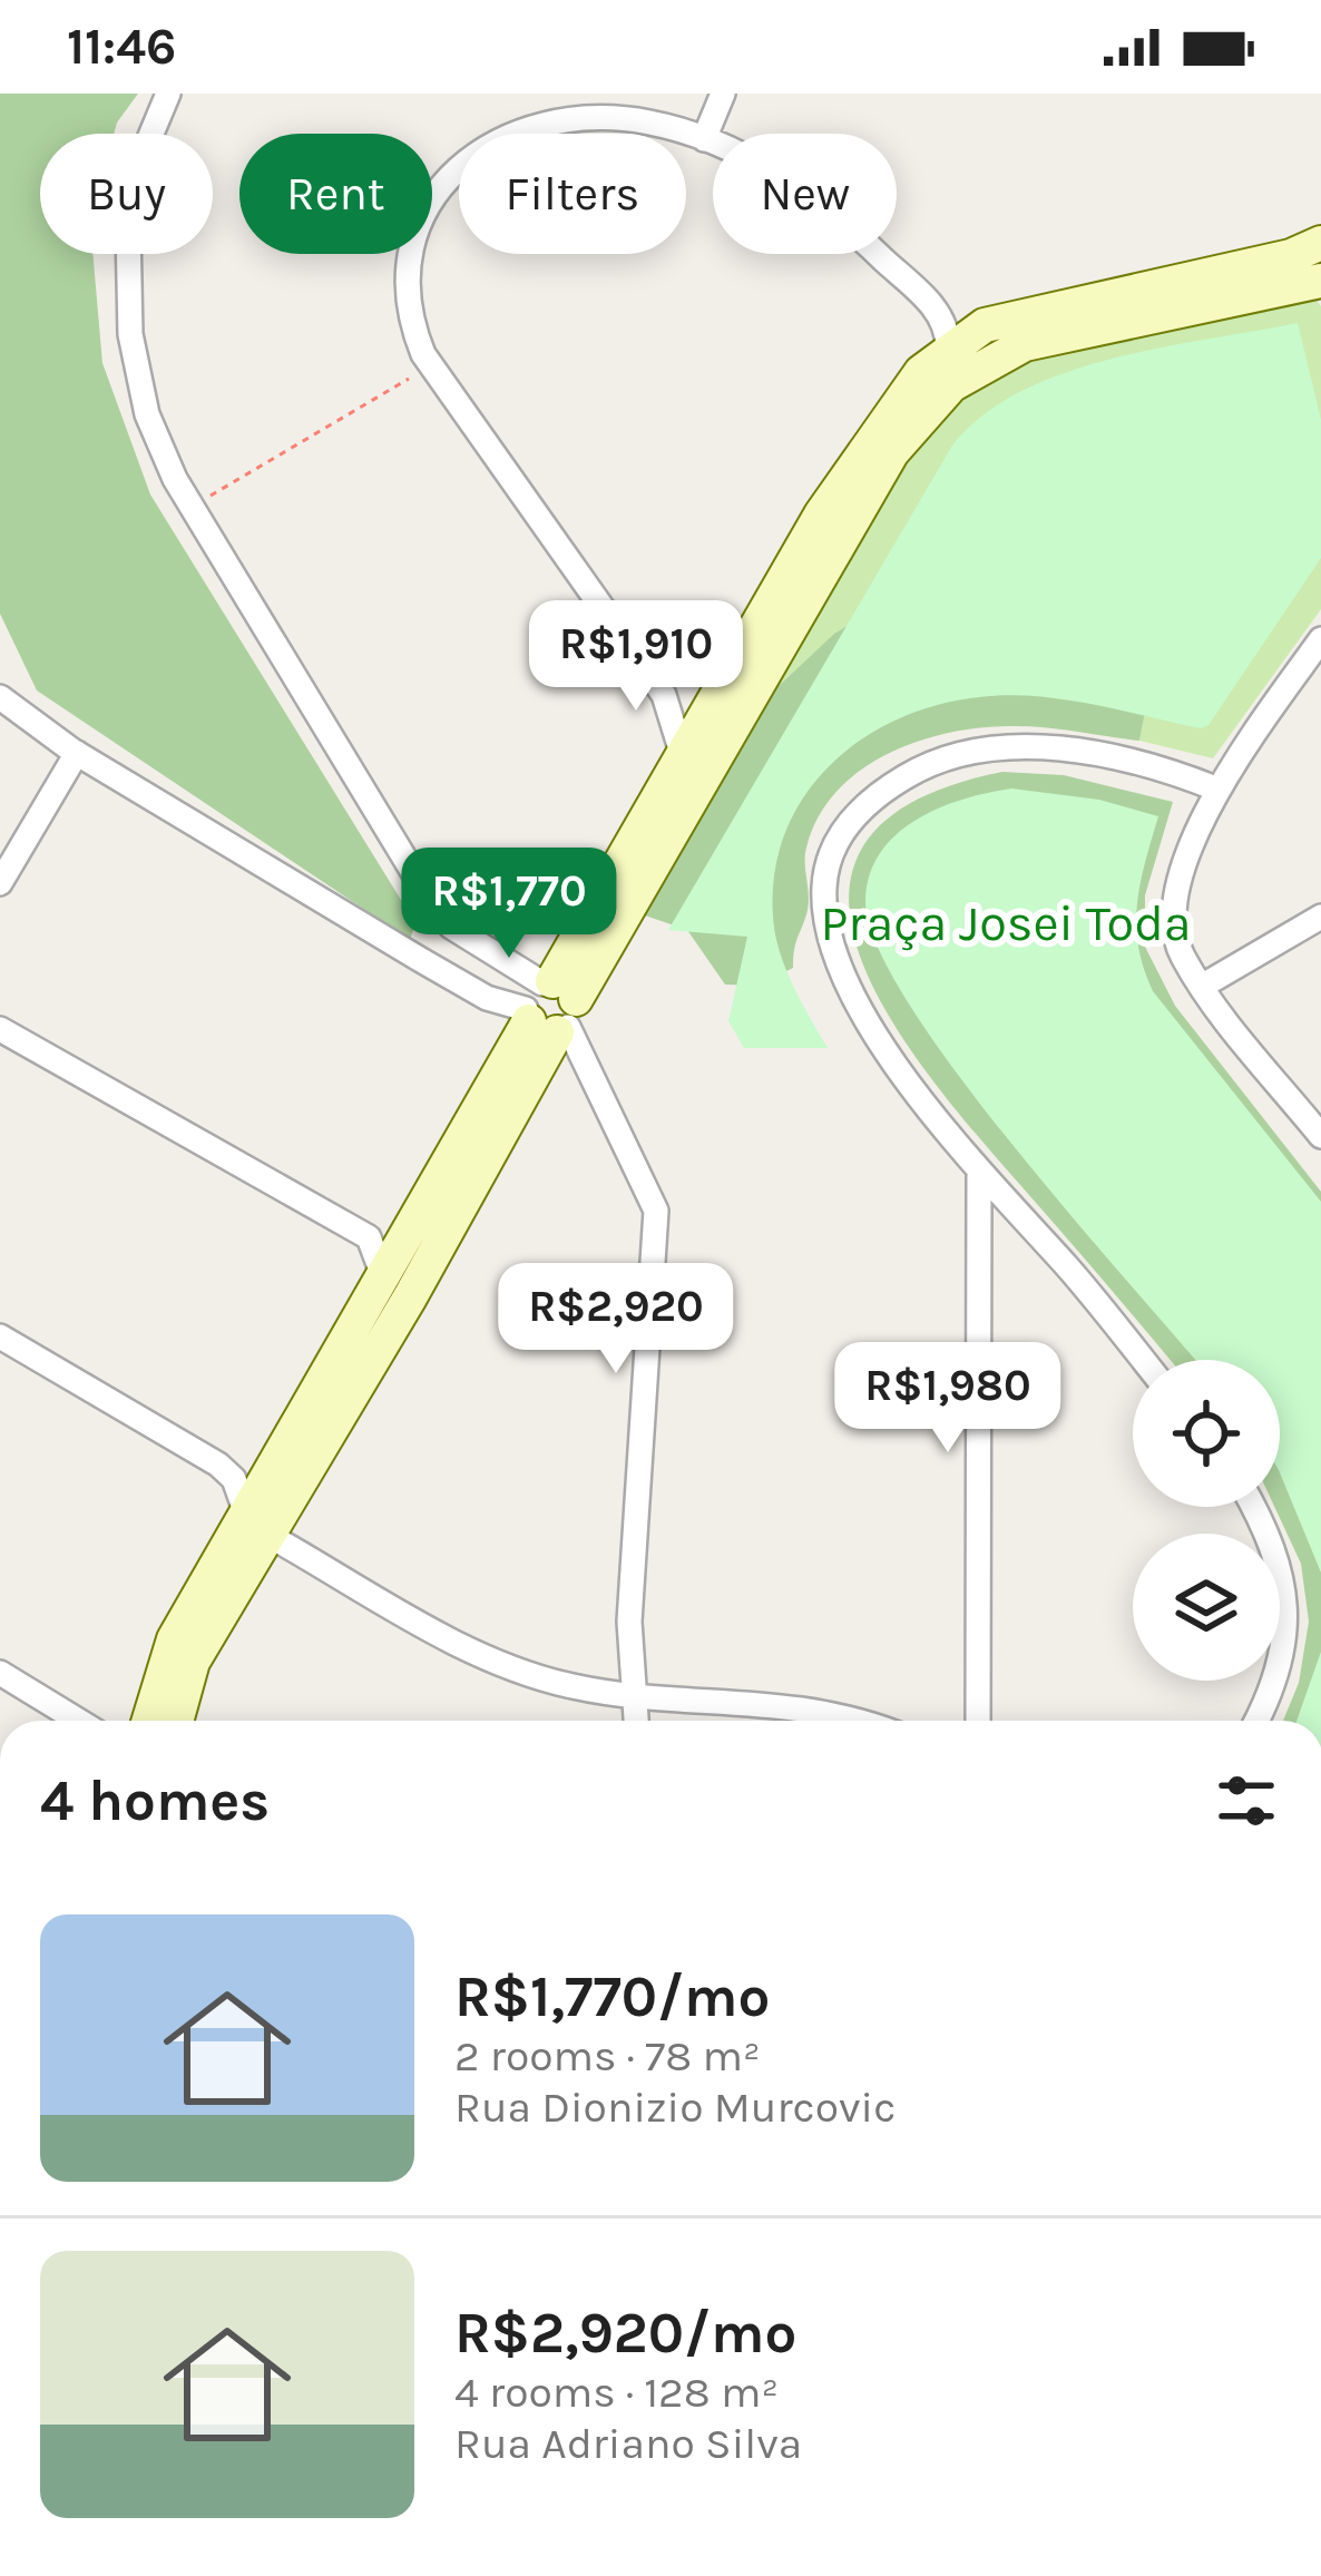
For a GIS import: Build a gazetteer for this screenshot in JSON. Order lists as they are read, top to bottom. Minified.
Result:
{"parks":["Praça Josei Toda"],"page":{"status":"11:46","chip":["Buy","Rent","Filters","New"],"price":["R$1,910","R$1,770","R$2,920","R$1,980"],"heading":"4 homes","list":[{"name":"R$1,770/mo","note":"2 rooms · 78 m² · Rua Dionizio Murcovic"},{"name":"R$2,920/mo","note":"4 rooms · 128 m² · Rua Adriano Silva"}]}}
